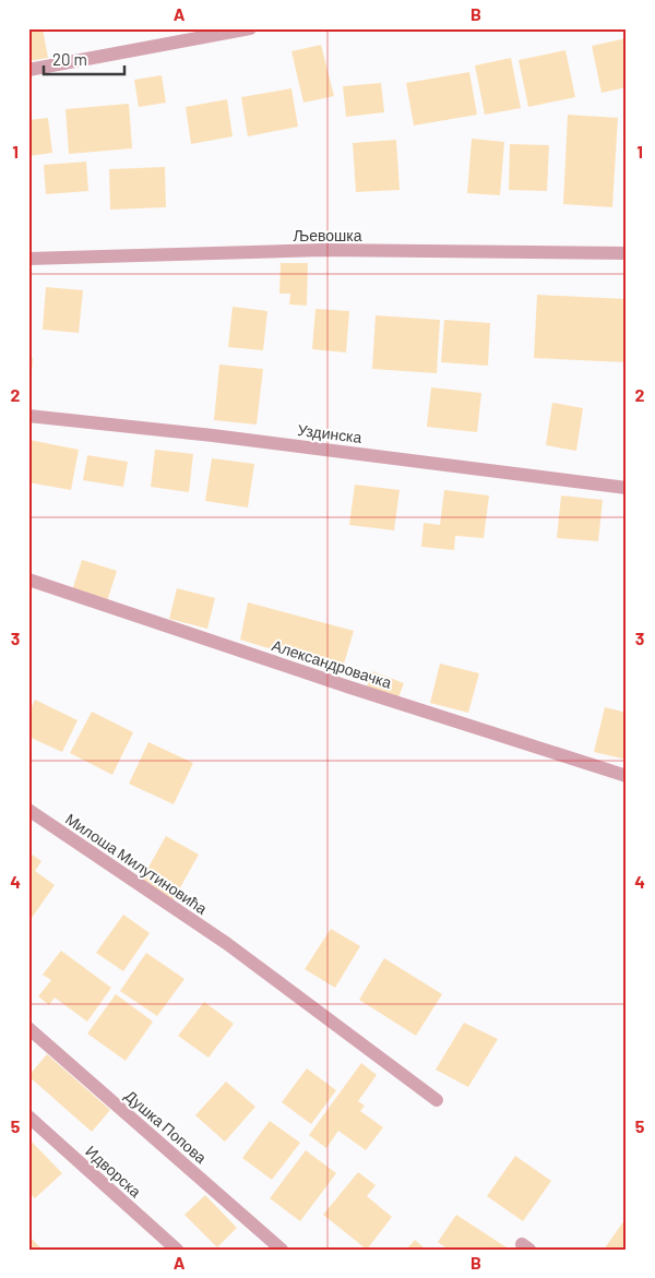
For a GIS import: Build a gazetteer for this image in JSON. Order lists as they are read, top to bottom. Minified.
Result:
{"streets":{"street":["Љевошка","Уздинска","Александровачка","Милоша Милутиновића","Душка Попова","Идворска"]},"scale_bar":"20 m","grid":{"columns":["A","B"],"rows":["1","2","3","4","5"]}}
